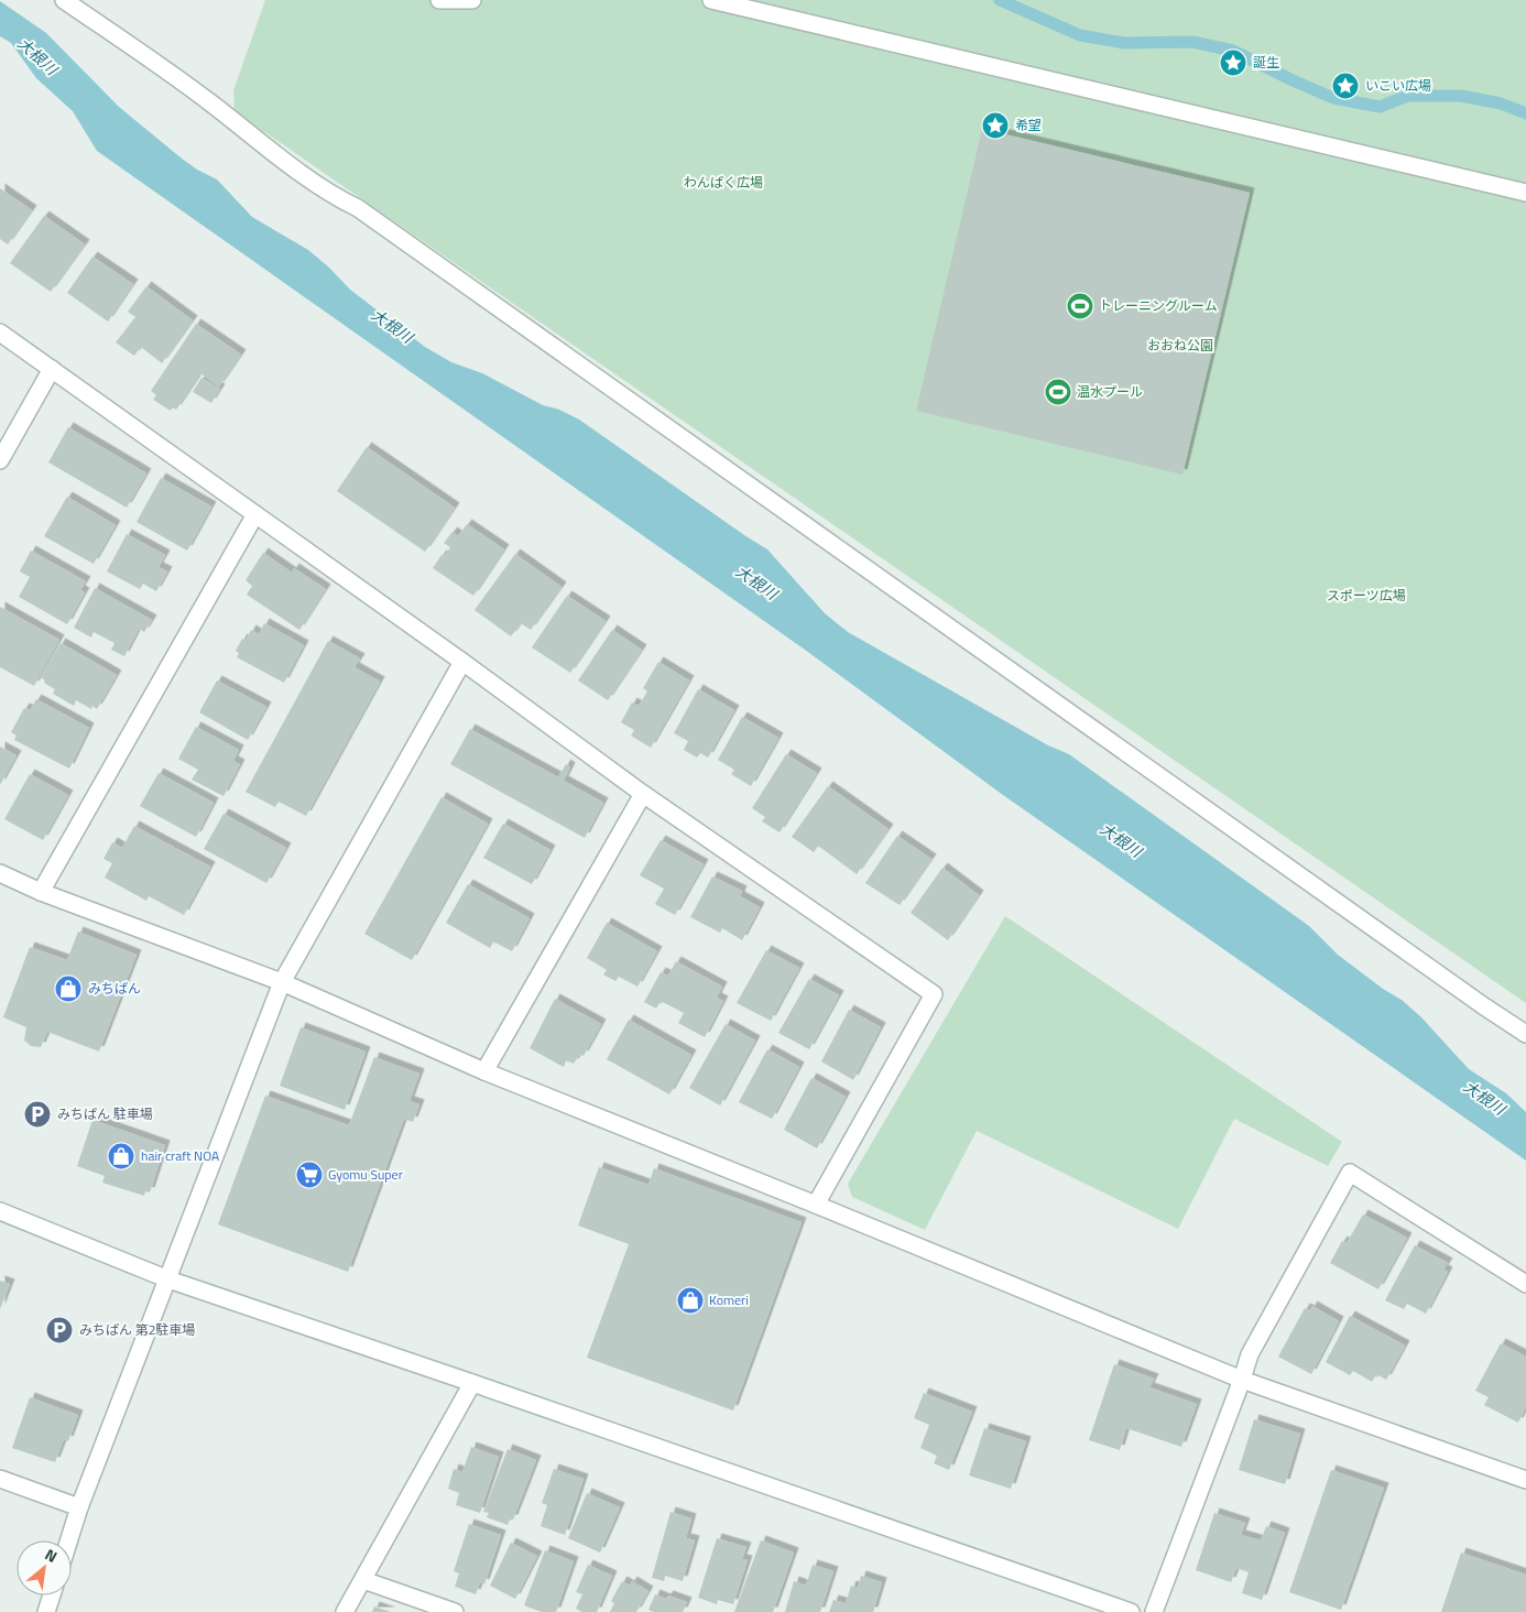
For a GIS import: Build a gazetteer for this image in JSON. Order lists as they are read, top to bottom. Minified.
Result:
{"water":["大根川"],"parks":["わんぱく広場","おおね公園","スポーツ広場"],"places":{"place":["誕生","いこい広場","希望"],"sports":["トレーニングルーム","温水プール"],"shop":["みちぱん","hair craft NOA","Komeri"],"parking":["みちぱん 駐車場","みちぱん 第2駐車場"],"supermarket":["Gyomu Super"]},"north":"top right"}
